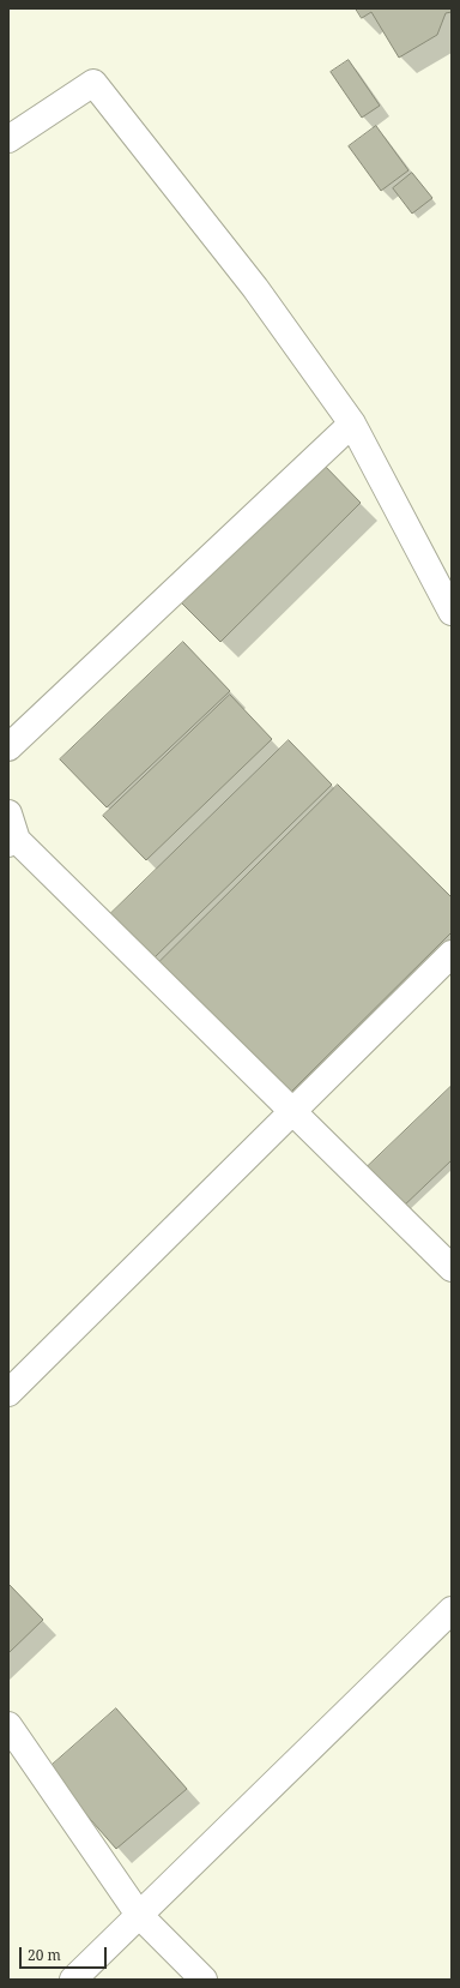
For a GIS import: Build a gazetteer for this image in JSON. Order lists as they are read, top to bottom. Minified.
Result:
{"scale_bar":"20 m"}
